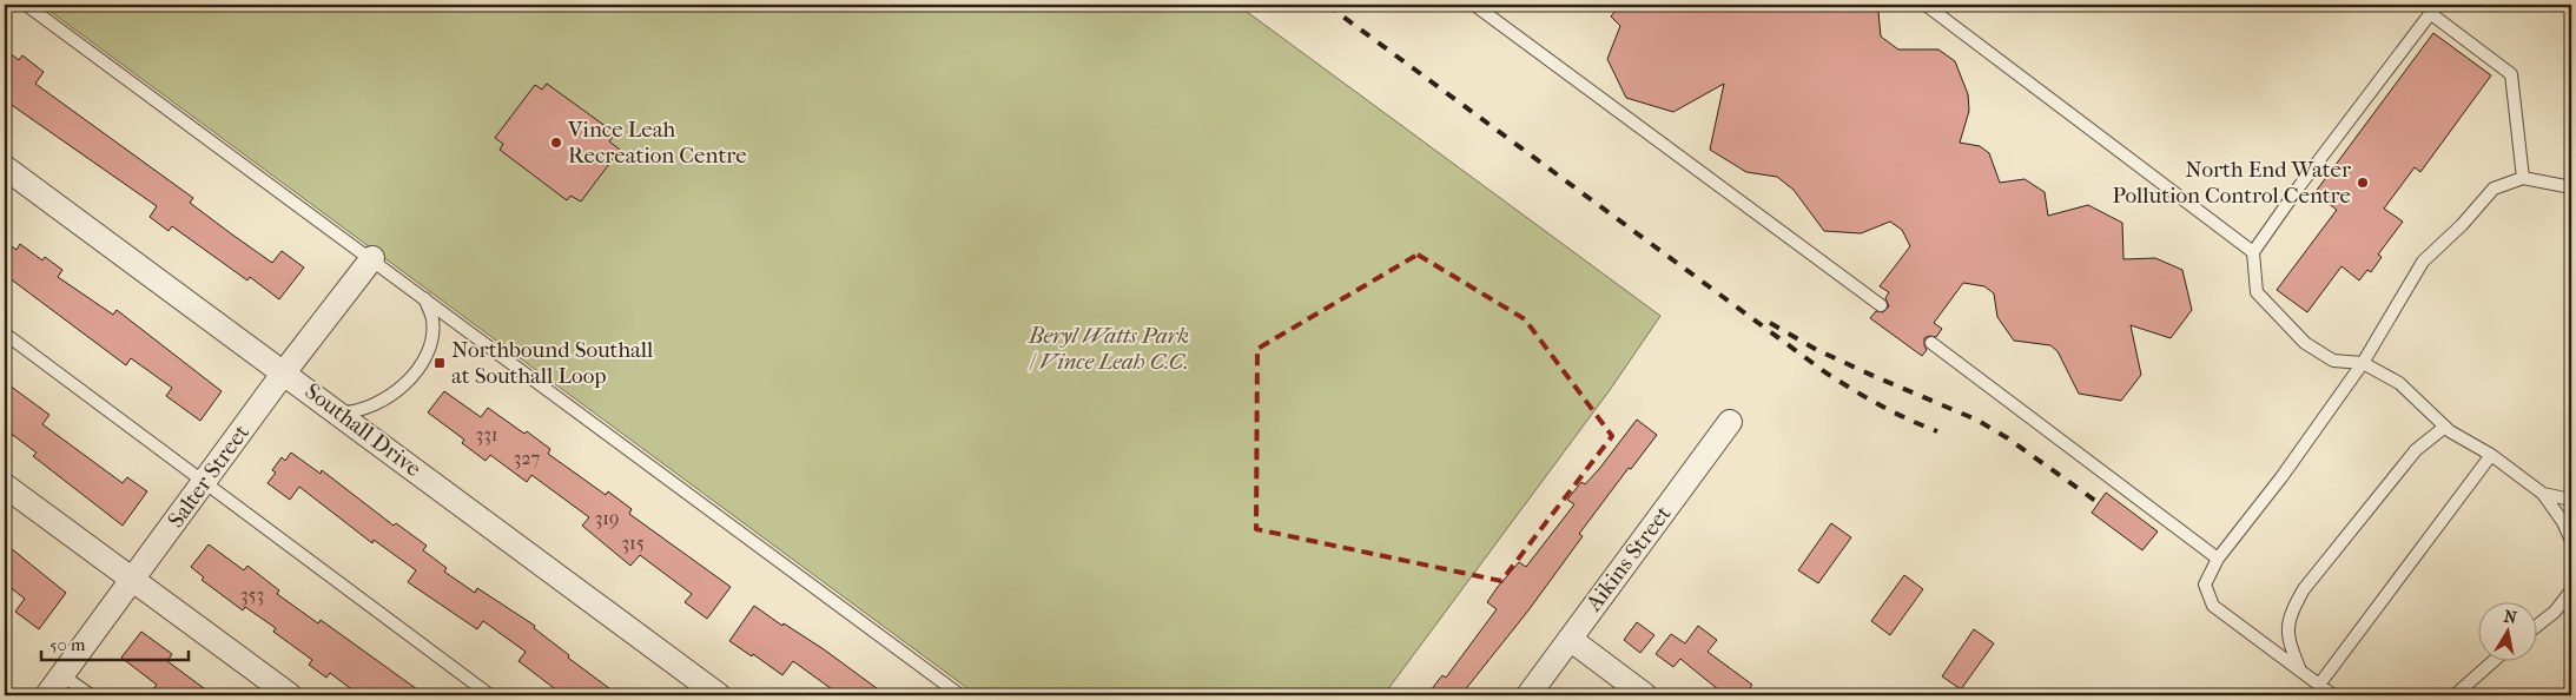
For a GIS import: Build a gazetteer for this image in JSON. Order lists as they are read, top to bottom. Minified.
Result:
{"streets":{"street":["Southall Drive","Salter Street","Aikins Street"]},"crossings":[["Southall Drive","Salter Street"]],"parks":["Beryl Watts Park / Vince Leah C.C."],"places":{"other":["Vince Leah Recreation Centre","North End Water Pollution Control Centre"],"transit":["Northbound Southall at Southall Loop"]},"house_numbers":["331","327","319","315","353"],"scale_bar":"50 m","north":"top"}
